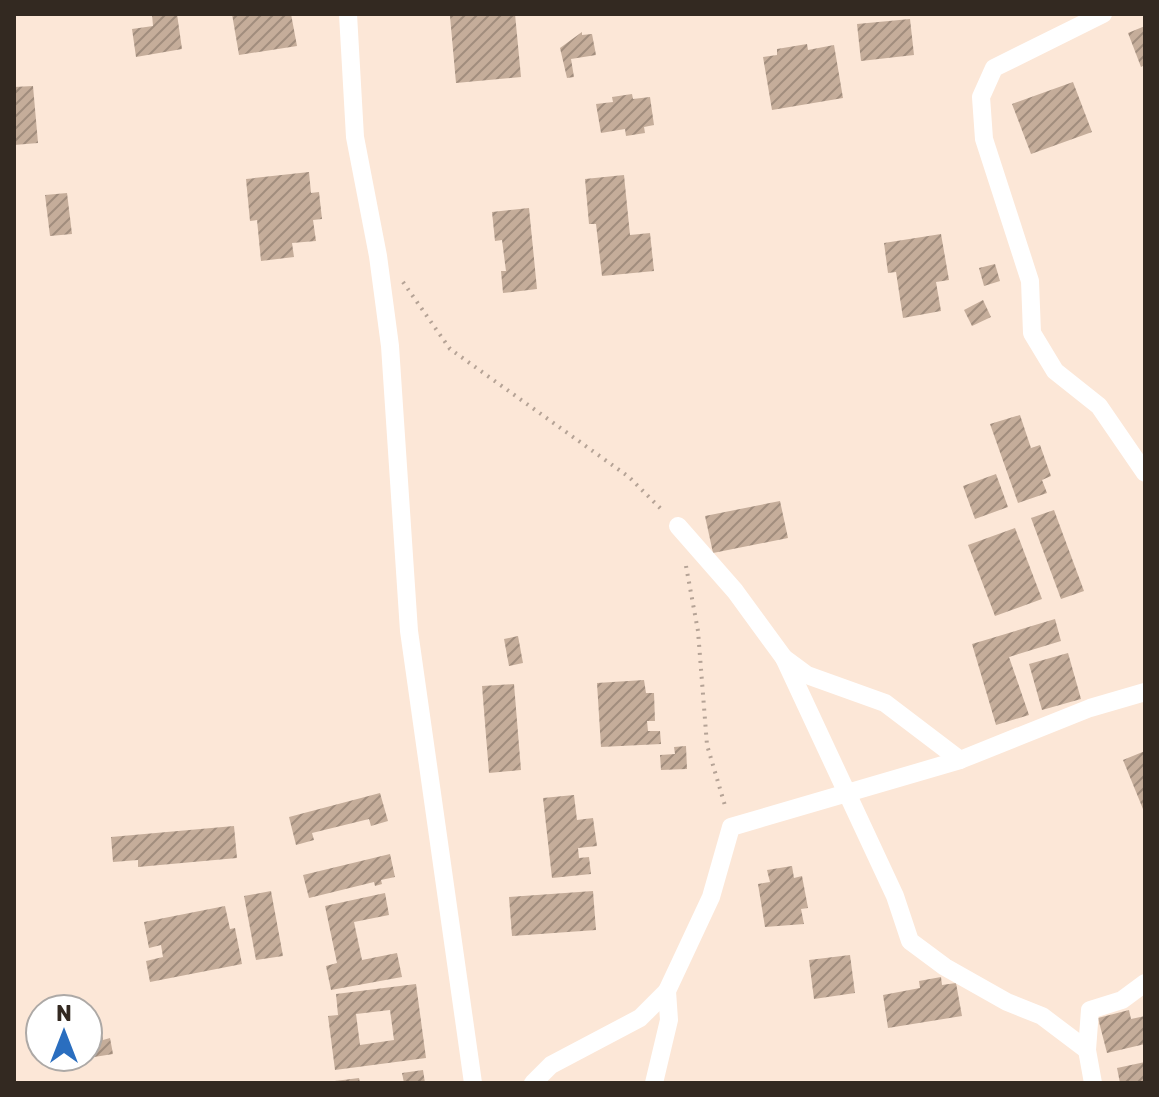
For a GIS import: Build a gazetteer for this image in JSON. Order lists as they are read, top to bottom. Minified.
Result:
{"north":"top"}
